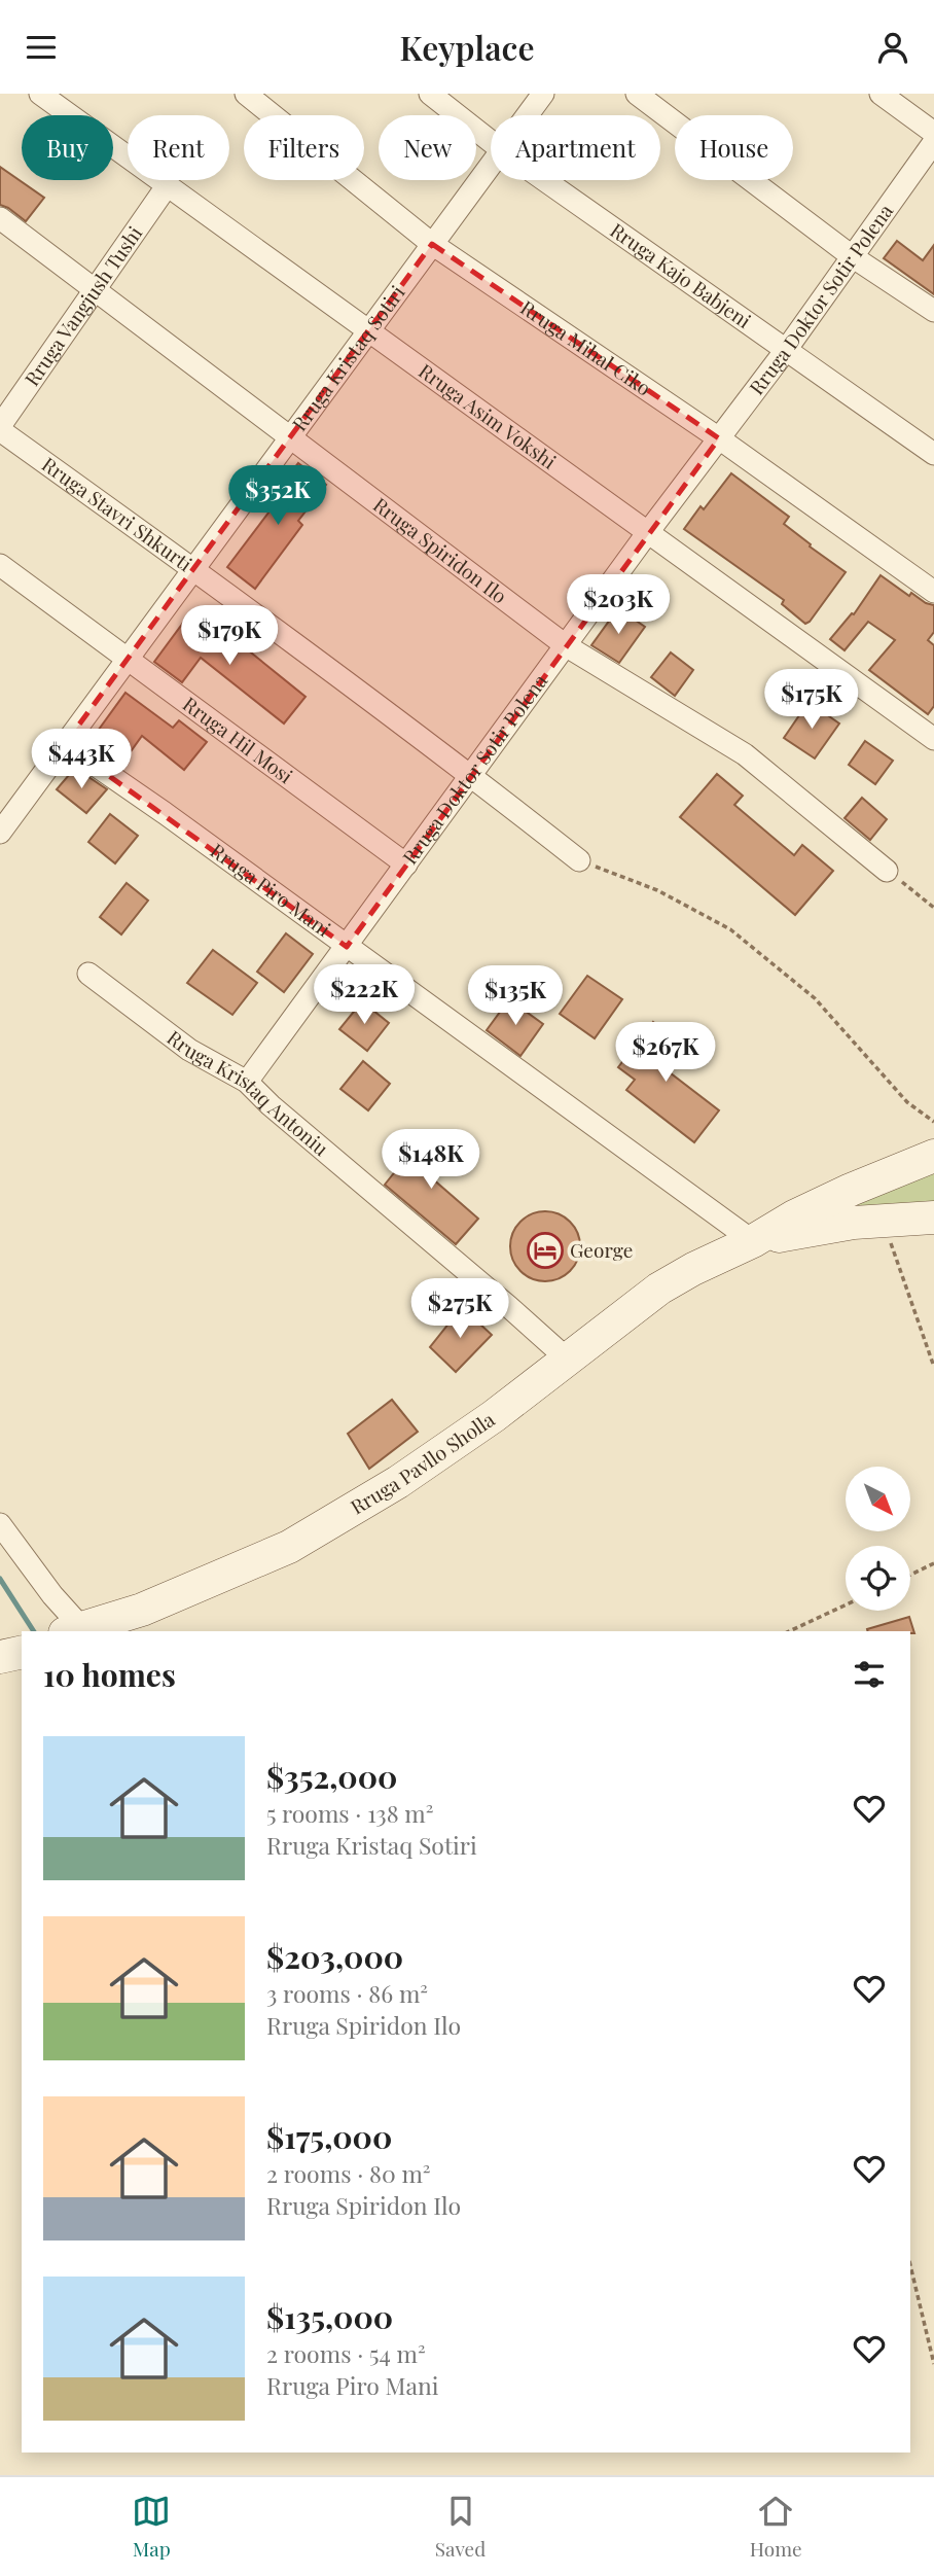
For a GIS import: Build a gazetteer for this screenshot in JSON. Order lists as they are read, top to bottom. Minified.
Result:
{"streets":{"street":["Rruga Kajo Babjeni","Rruga Doktor Sotir Polena","Rruga Vangjush Tushi","Rruga Mihal Ciko","Rruga Kristaq Sotiri","Rruga Asim Vokshi","Rruga Stavri Shkurti","Rruga Spiridon Ilo","Rruga Hil Mosi","Rruga Piro Mani","Rruga Kristaq Antoniu","Rruga Pavllo Sholla"]},"crossings":[["Rruga Kajo Babjeni","Rruga Doktor Sotir Polena"],["Rruga Doktor Sotir Polena","Rruga Mihal Ciko"],["Rruga Doktor Sotir Polena","Rruga Asim Vokshi"],["Rruga Doktor Sotir Polena","Rruga Stavri Shkurti"],["Rruga Doktor Sotir Polena","Rruga Spiridon Ilo"],["Rruga Doktor Sotir Polena","Rruga Hil Mosi"],["Rruga Doktor Sotir Polena","Rruga Piro Mani"],["Rruga Doktor Sotir Polena","Rruga Kristaq Antoniu"],["Rruga Vangjush Tushi","Rruga Asim Vokshi"],["Rruga Vangjush Tushi","Rruga Stavri Shkurti"],["Rruga Vangjush Tushi","Rruga Spiridon Ilo"],["Rruga Mihal Ciko","Rruga Kristaq Sotiri"],["Rruga Kristaq Sotiri","Rruga Asim Vokshi"],["Rruga Kristaq Sotiri","Rruga Stavri Shkurti"],["Rruga Kristaq Sotiri","Rruga Spiridon Ilo"],["Rruga Kristaq Sotiri","Rruga Hil Mosi"],["Rruga Kristaq Sotiri","Rruga Piro Mani"],["Rruga Piro Mani","Rruga Pavllo Sholla"],["Rruga Kristaq Antoniu","Rruga Pavllo Sholla"]],"places":{"hotel":["George"]},"north":"bottom right","page":{"header":"Keyplace","chip":["Buy","Rent","Filters","New","Apartment","House"],"price":["$352K","$203K","$179K","$175K","$443K","$222K","$135K","$267K","$148K","$275K"],"heading":"10 homes","list":[{"name":"$352,000","note":"5 rooms · 138 m² · Rruga Kristaq Sotiri"},{"name":"$203,000","note":"3 rooms · 86 m² · Rruga Spiridon Ilo"},{"name":"$175,000","note":"2 rooms · 80 m² · Rruga Spiridon Ilo"},{"name":"$135,000","note":"2 rooms · 54 m² · Rruga Piro Mani"}],"tabs":["Map","Saved","Home"]}}
